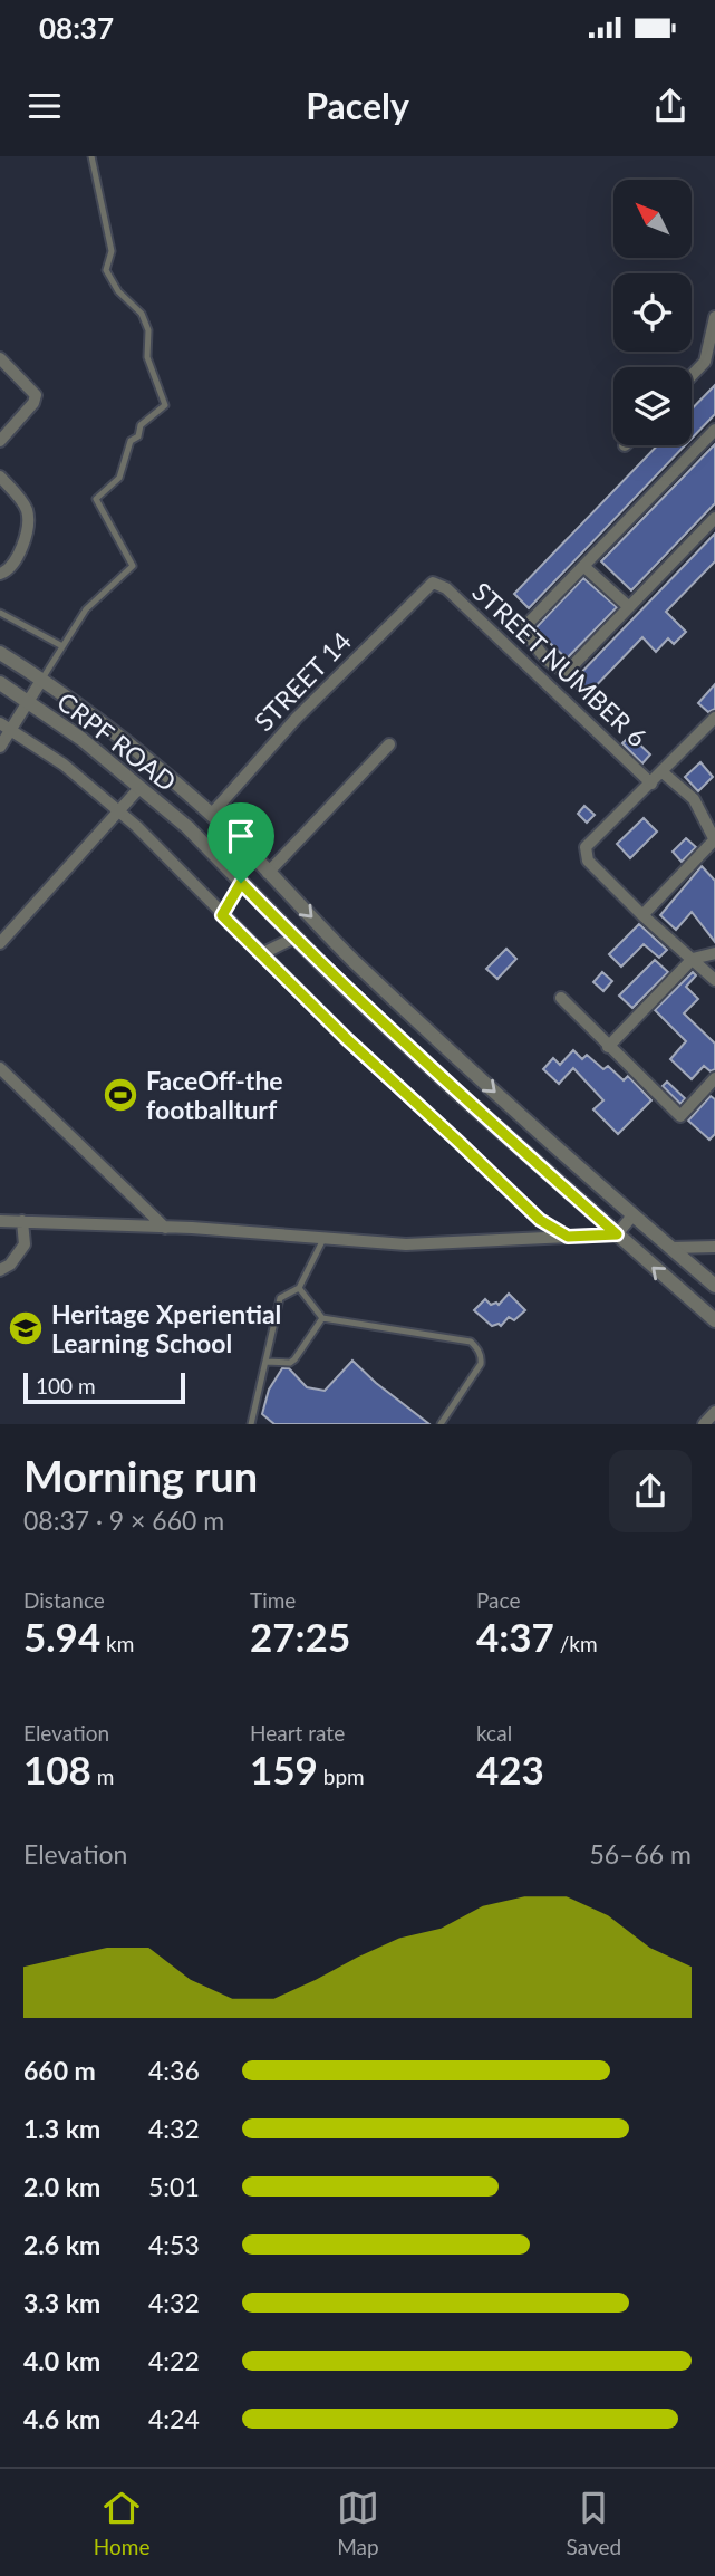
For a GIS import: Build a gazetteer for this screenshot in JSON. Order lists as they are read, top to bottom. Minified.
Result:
{"streets":{"street":["STREET NUMBER 6","STREET 14","CRPF ROAD"]},"crossings":[["STREET NUMBER 6","STREET 14"]],"places":{"sports":["FaceOff-the footballturf"],"school or university":["Heritage Xperiential Learning School"]},"scale_bar":"100 m","north":"top left","page":{"status":"08:37","header":"Pacely","scale":"100 m","heading":["Morning run","08:37 · 9 × 660 m"],"stats":[["Distance","5.94 km"],["Time","27:25"],["Pace","4:37 /km"],["Elevation","108 m"],["Heart rate","159 bpm"],["kcal","423"]],"chart":["Elevation","56–66 m"],"list":[{"name":"660 m","note":"4:36"},{"name":"1.3 km","note":"4:32"},{"name":"2.0 km","note":"5:01"},{"name":"2.6 km","note":"4:53"},{"name":"3.3 km","note":"4:32"},{"name":"4.0 km","note":"4:22"},{"name":"4.6 km","note":"4:24"}],"tabs":["Home","Map","Saved"]}}
